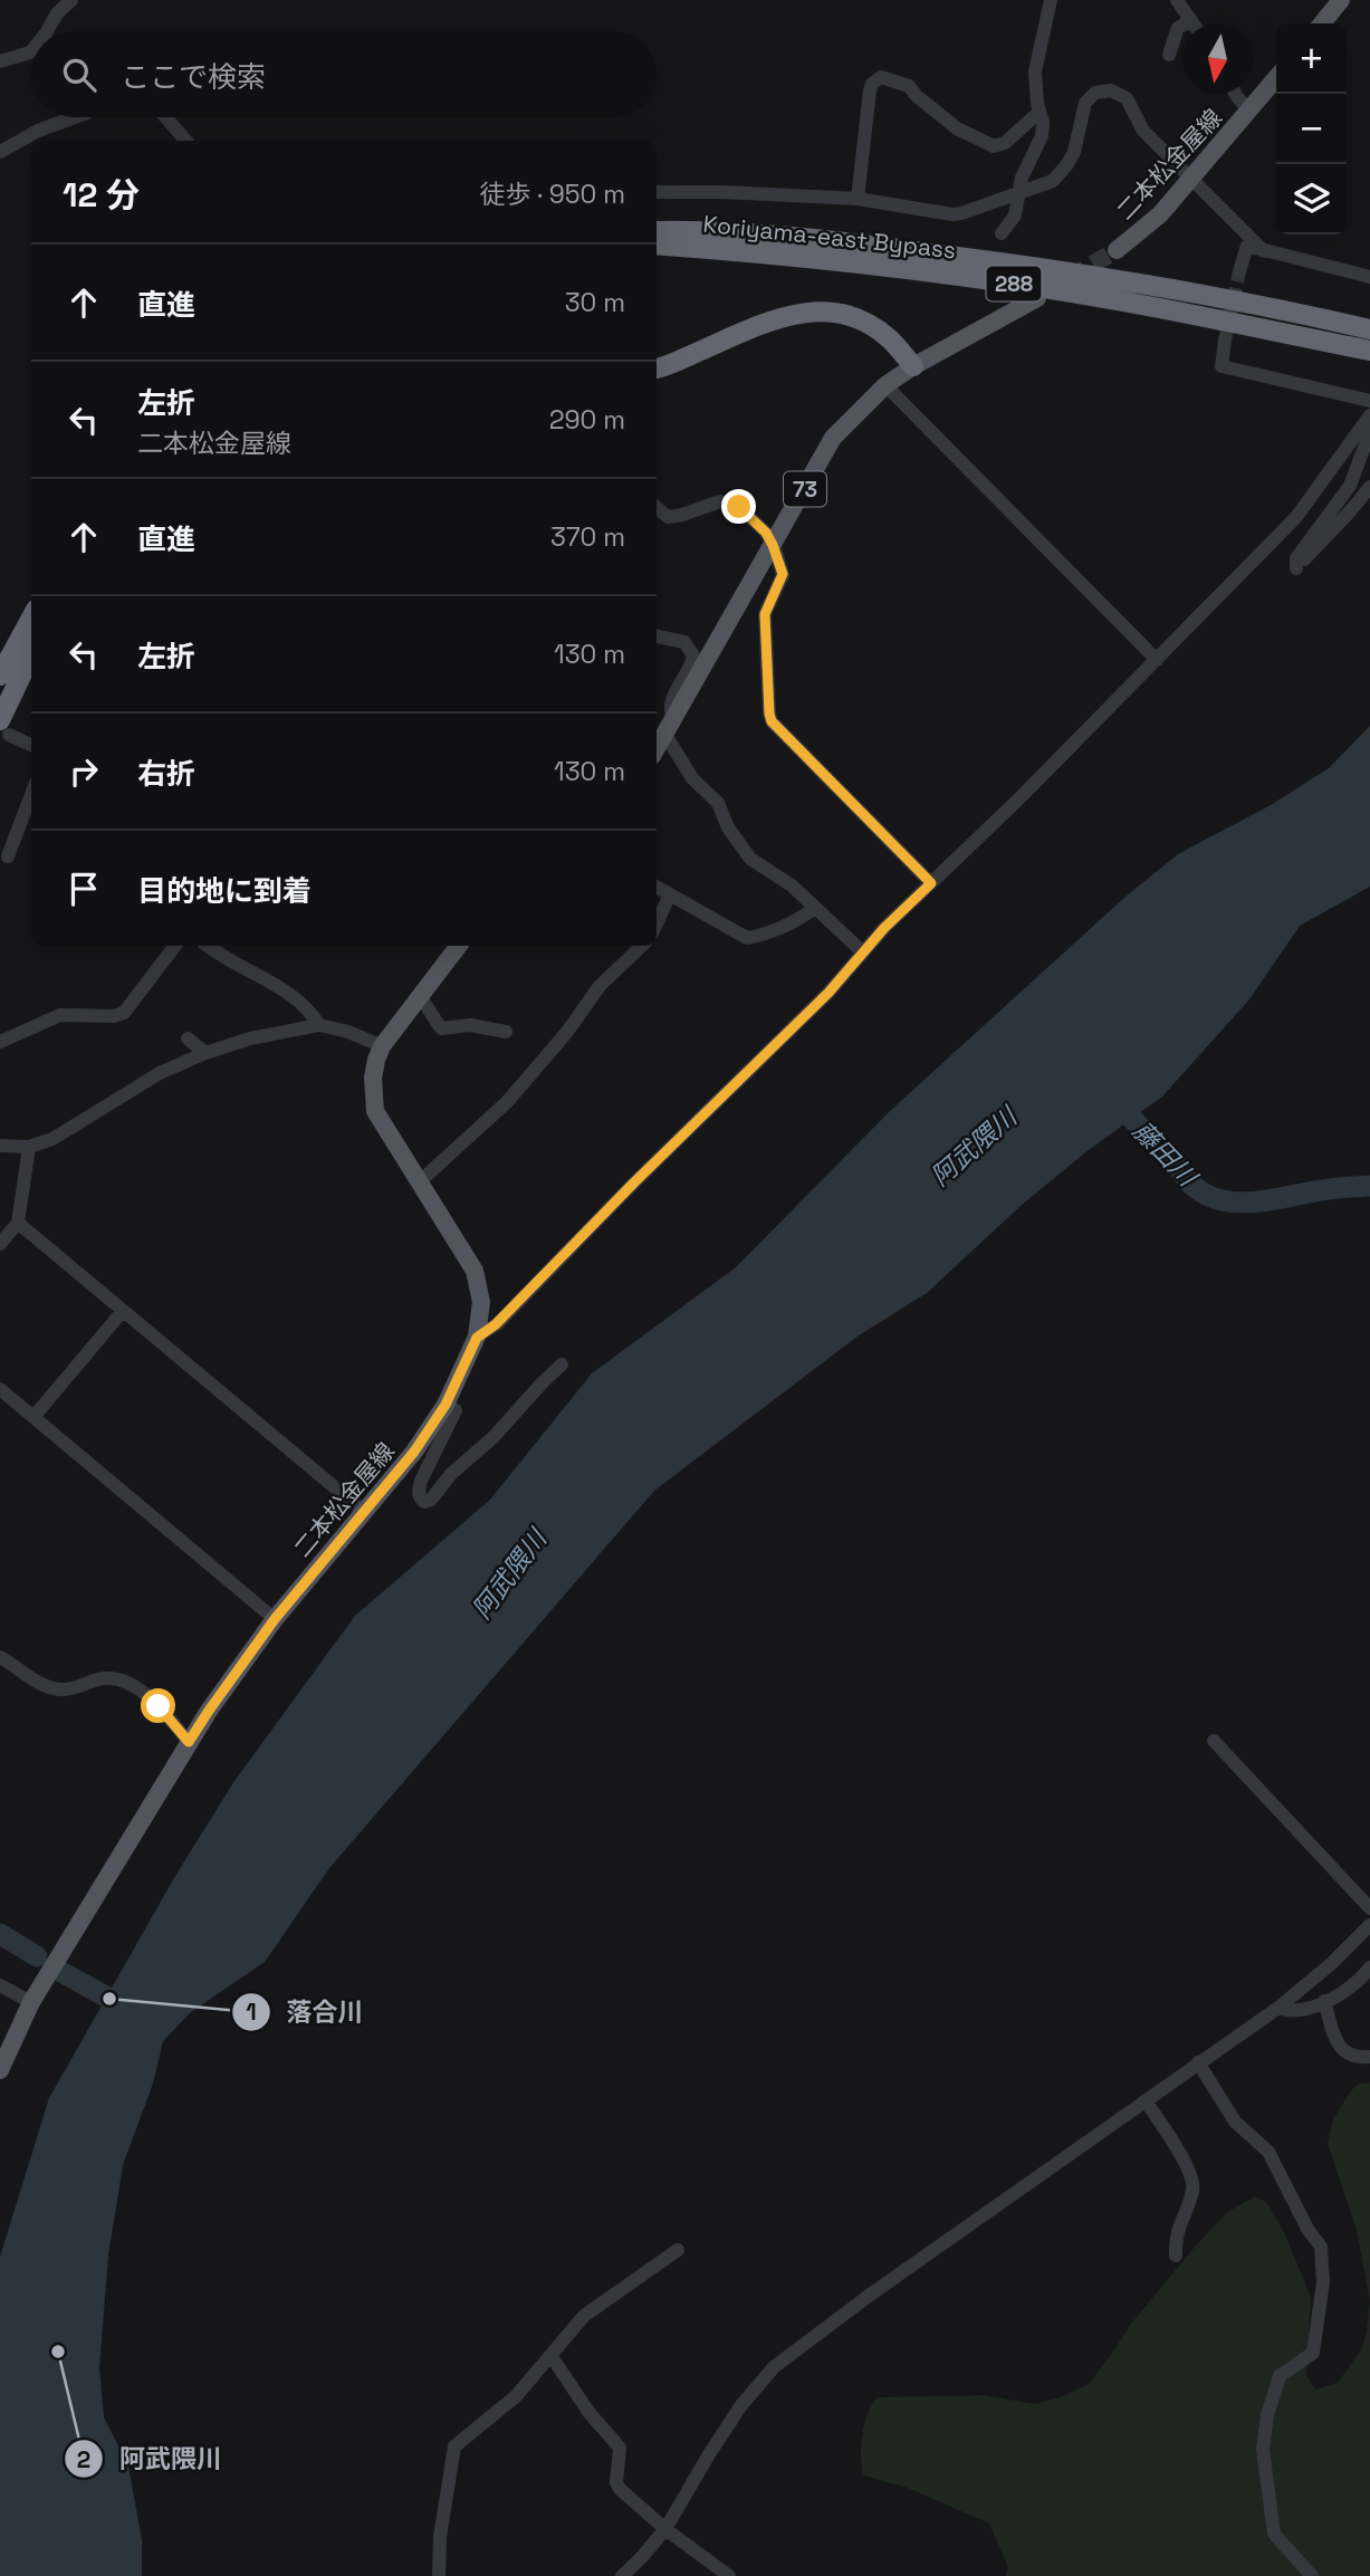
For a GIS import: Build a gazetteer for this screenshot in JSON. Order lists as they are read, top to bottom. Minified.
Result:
{"streets":{"highway":["Koriyama-east Bypass","288"],"main road":["二本松金屋線","73"]},"water":["阿武隈川","藤田川"],"places":["落合川","阿武隈川"],"north":"bottom","page":{"map_buttons":["+","−"],"search":"ここで検索","heading":["12 分","徒歩 · 950 m"],"list":[["直進","30 m"],["左折","二本松金屋線","290 m"],["直進","370 m"],["左折","130 m"],["右折","130 m"],"目的地に到着"]}}
